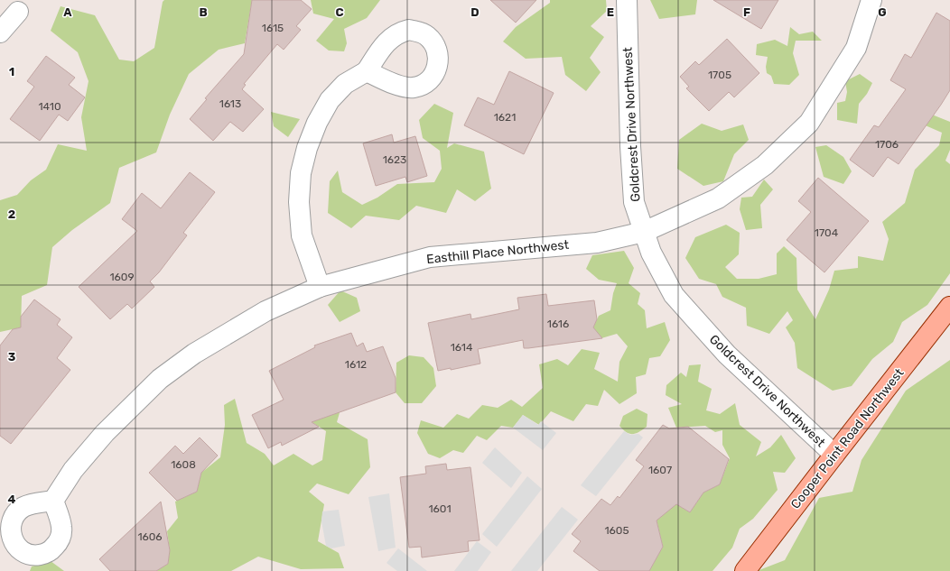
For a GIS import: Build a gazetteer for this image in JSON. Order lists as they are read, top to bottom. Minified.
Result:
{"streets":{"main road":["Cooper Point Road Northwest"],"street":["Goldcrest Drive Northwest","Easthill Place Northwest"]},"crossings":[["Goldcrest Drive Northwest","Easthill Place Northwest"],["Goldcrest Drive Northwest","Cooper Point Road Northwest"]],"house_numbers":["1615","1705","1613","1410","1621","1706","1623","1704","1609","1616","1614","1612","1608","1607","1601","1605","1606"],"grid":{"columns":["A","B","C","D","E","F","G"],"rows":["1","2","3","4"]}}
